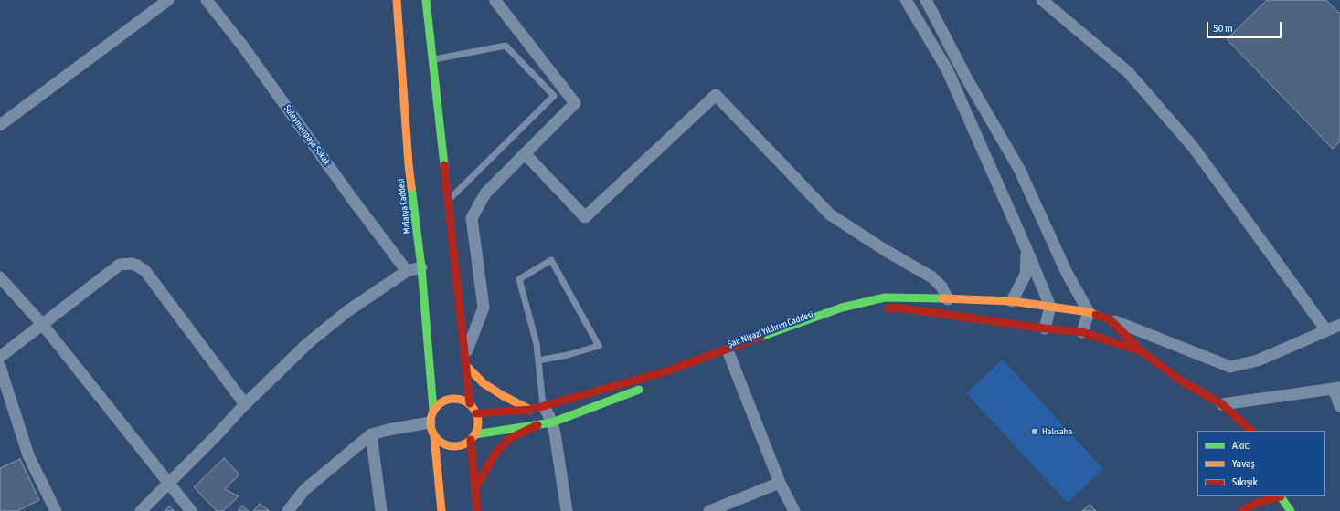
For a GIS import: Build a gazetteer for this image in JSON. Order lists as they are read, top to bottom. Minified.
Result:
{"streets":{"main road":["Malatya Caddesi","Şair Niyazi Yıldırım Caddesi"],"street":["Süleymanpaşa Sokak"]},"crossings":[["Malatya Caddesi","Şair Niyazi Yıldırım Caddesi"]],"places":["Halısaha"],"legend":["Akıcı","Yavaş","Sıkışık"],"scale_bar":"50 m"}
